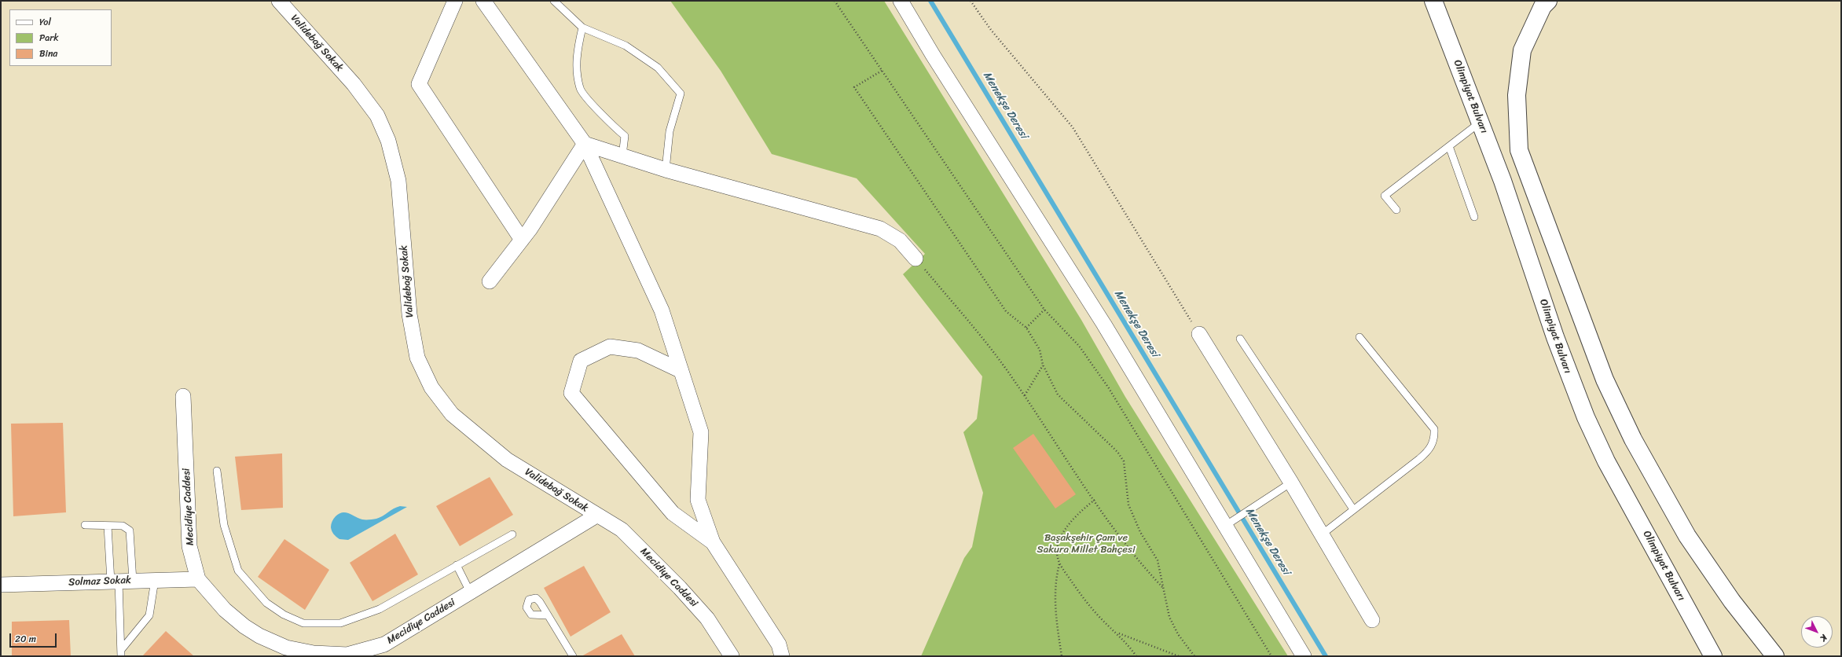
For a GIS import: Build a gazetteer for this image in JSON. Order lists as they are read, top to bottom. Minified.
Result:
{"streets":{"main road":["Olimpiyat Bulvarı"],"street":["Validebağ Sokak","Mecidiye Caddesi","Solmaz Sokak"]},"crossings":[["Validebağ Sokak","Mecidiye Caddesi"],["Mecidiye Caddesi","Solmaz Sokak"]],"water":["Menekşe Deresi"],"parks":["Başakşehir Çam ve Sakura Millet Bahçesi"],"legend":["Yol","Park","Bina"],"scale_bar":"20 m","north":"bottom right"}
